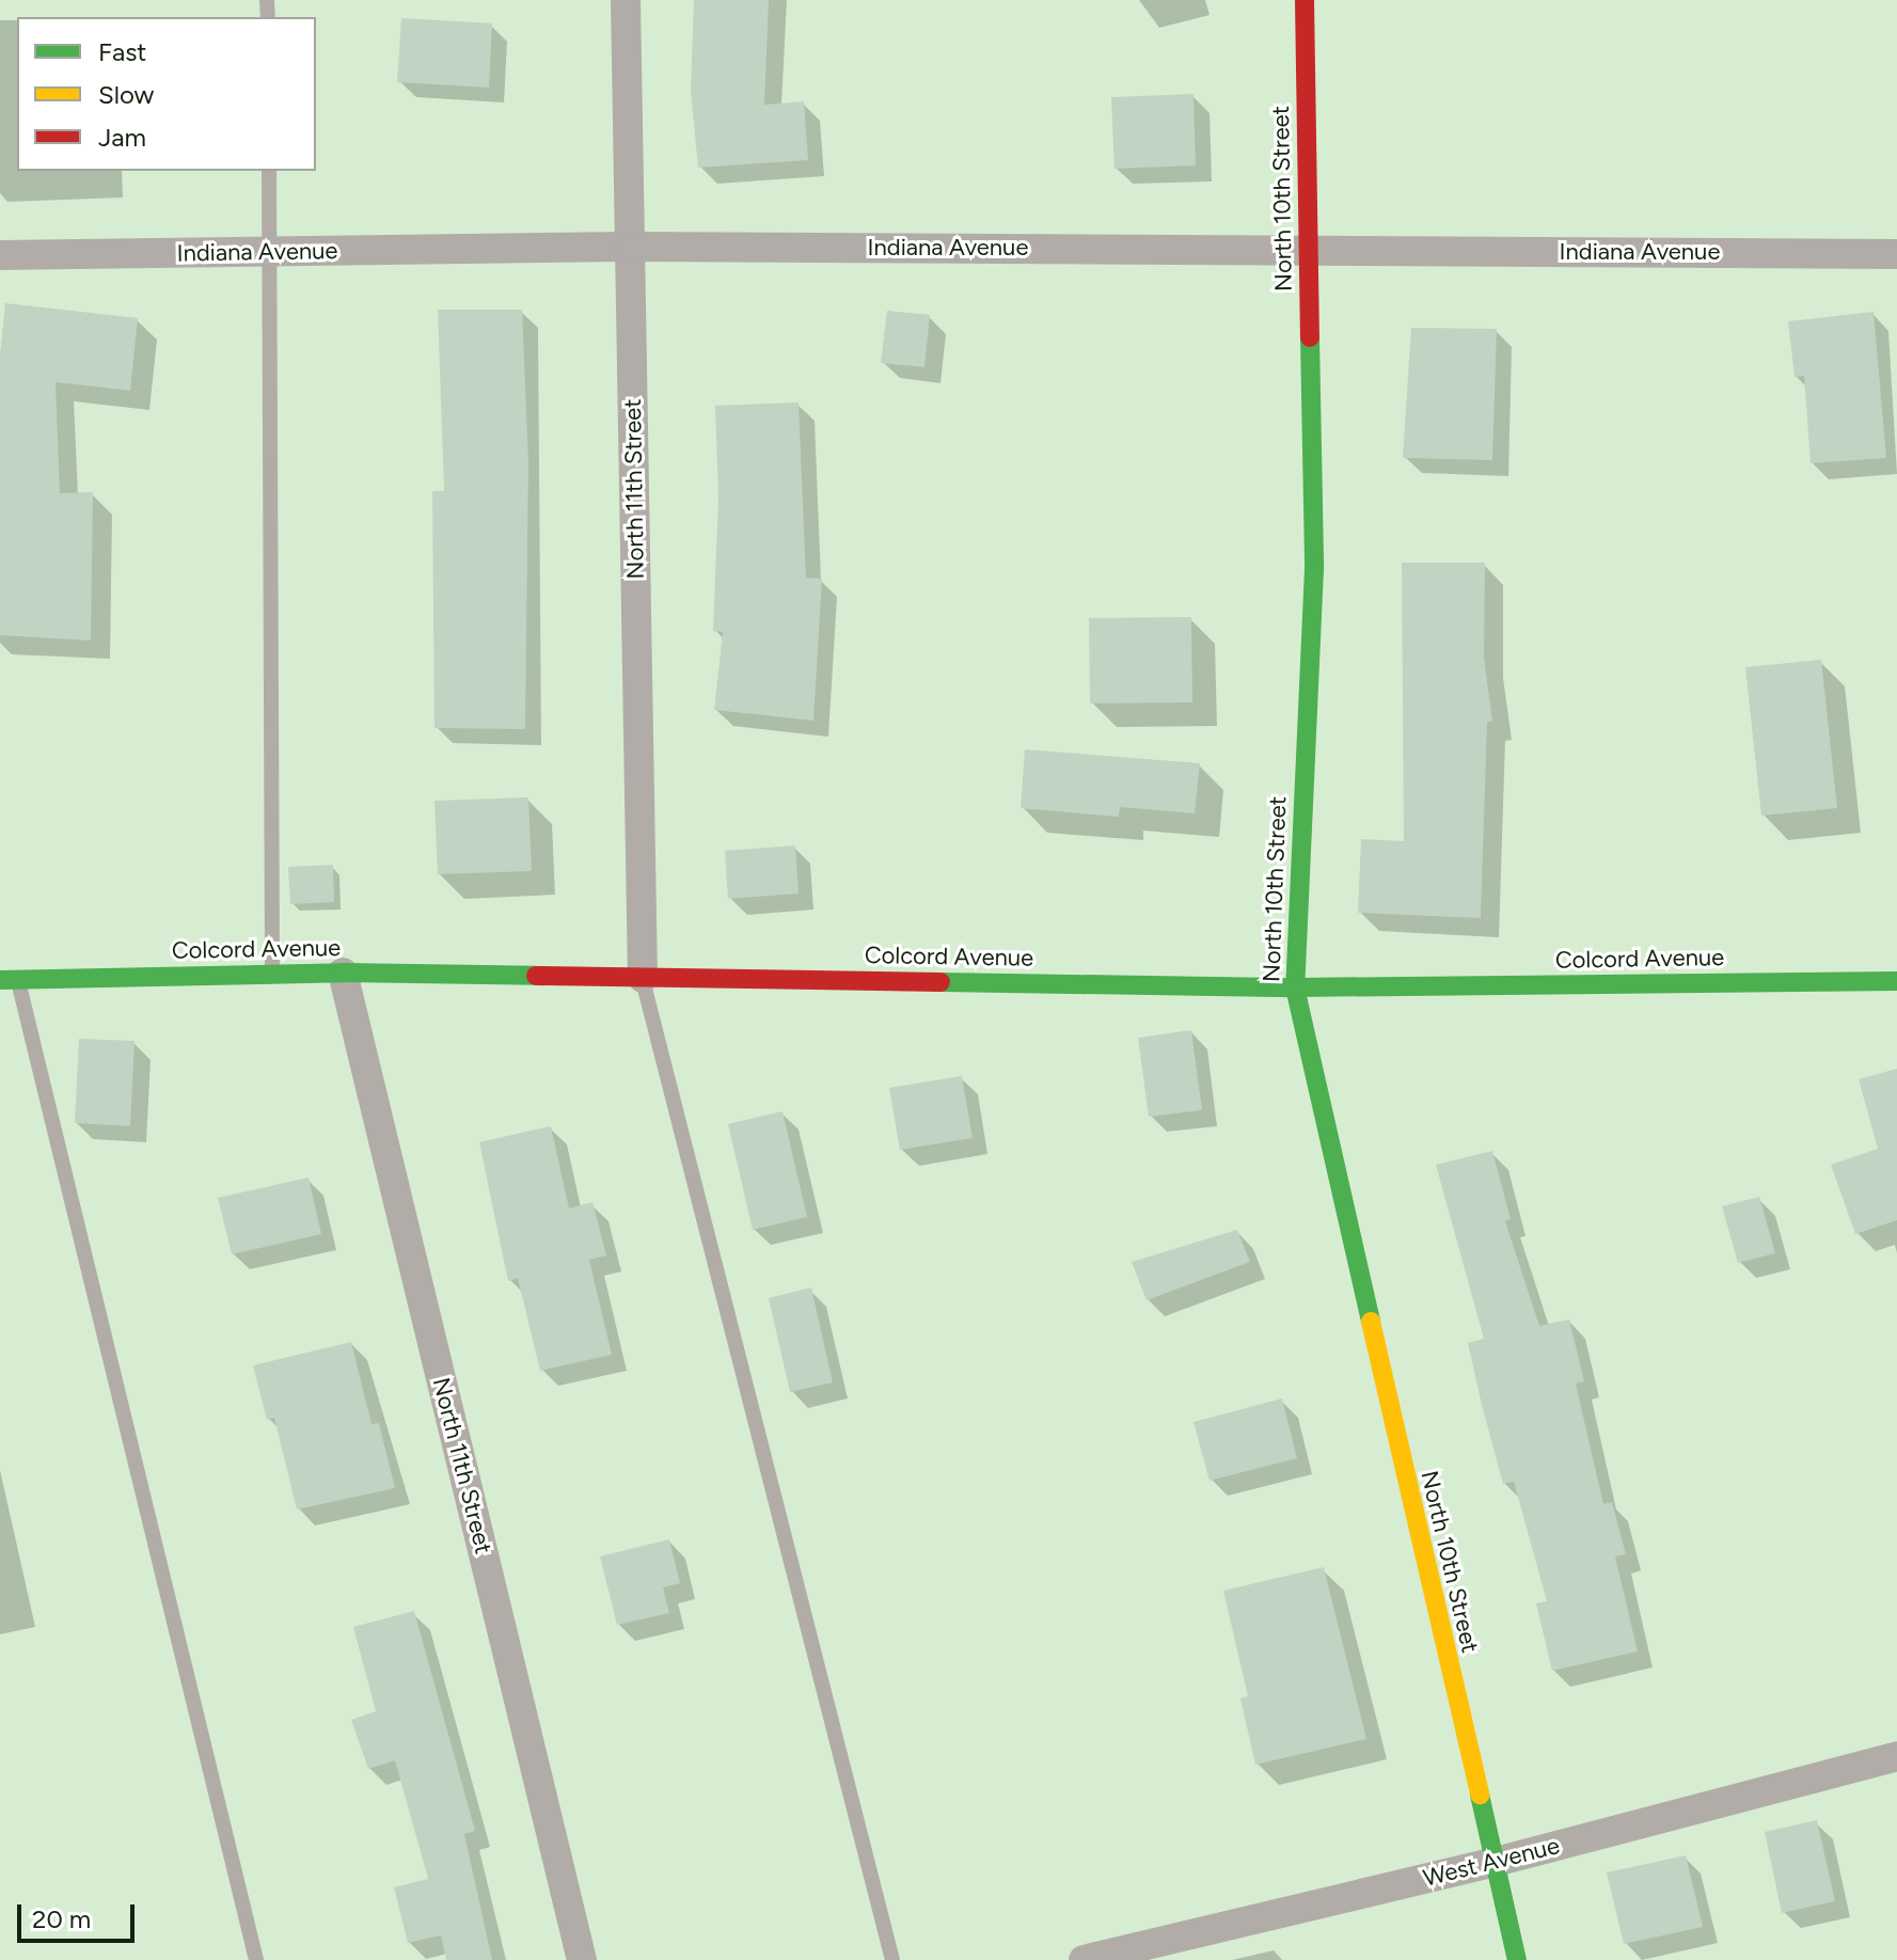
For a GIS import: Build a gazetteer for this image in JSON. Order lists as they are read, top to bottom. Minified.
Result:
{"streets":{"street":["North 10th Street","Indiana Avenue","North 11th Street","Colcord Avenue","West Avenue"]},"crossings":[["North 10th Street","Indiana Avenue"],["North 10th Street","Colcord Avenue"],["North 10th Street","West Avenue"],["Indiana Avenue","North 11th Street"],["North 11th Street","Colcord Avenue"]],"legend":["Fast","Slow","Jam"],"scale_bar":"20 m"}
